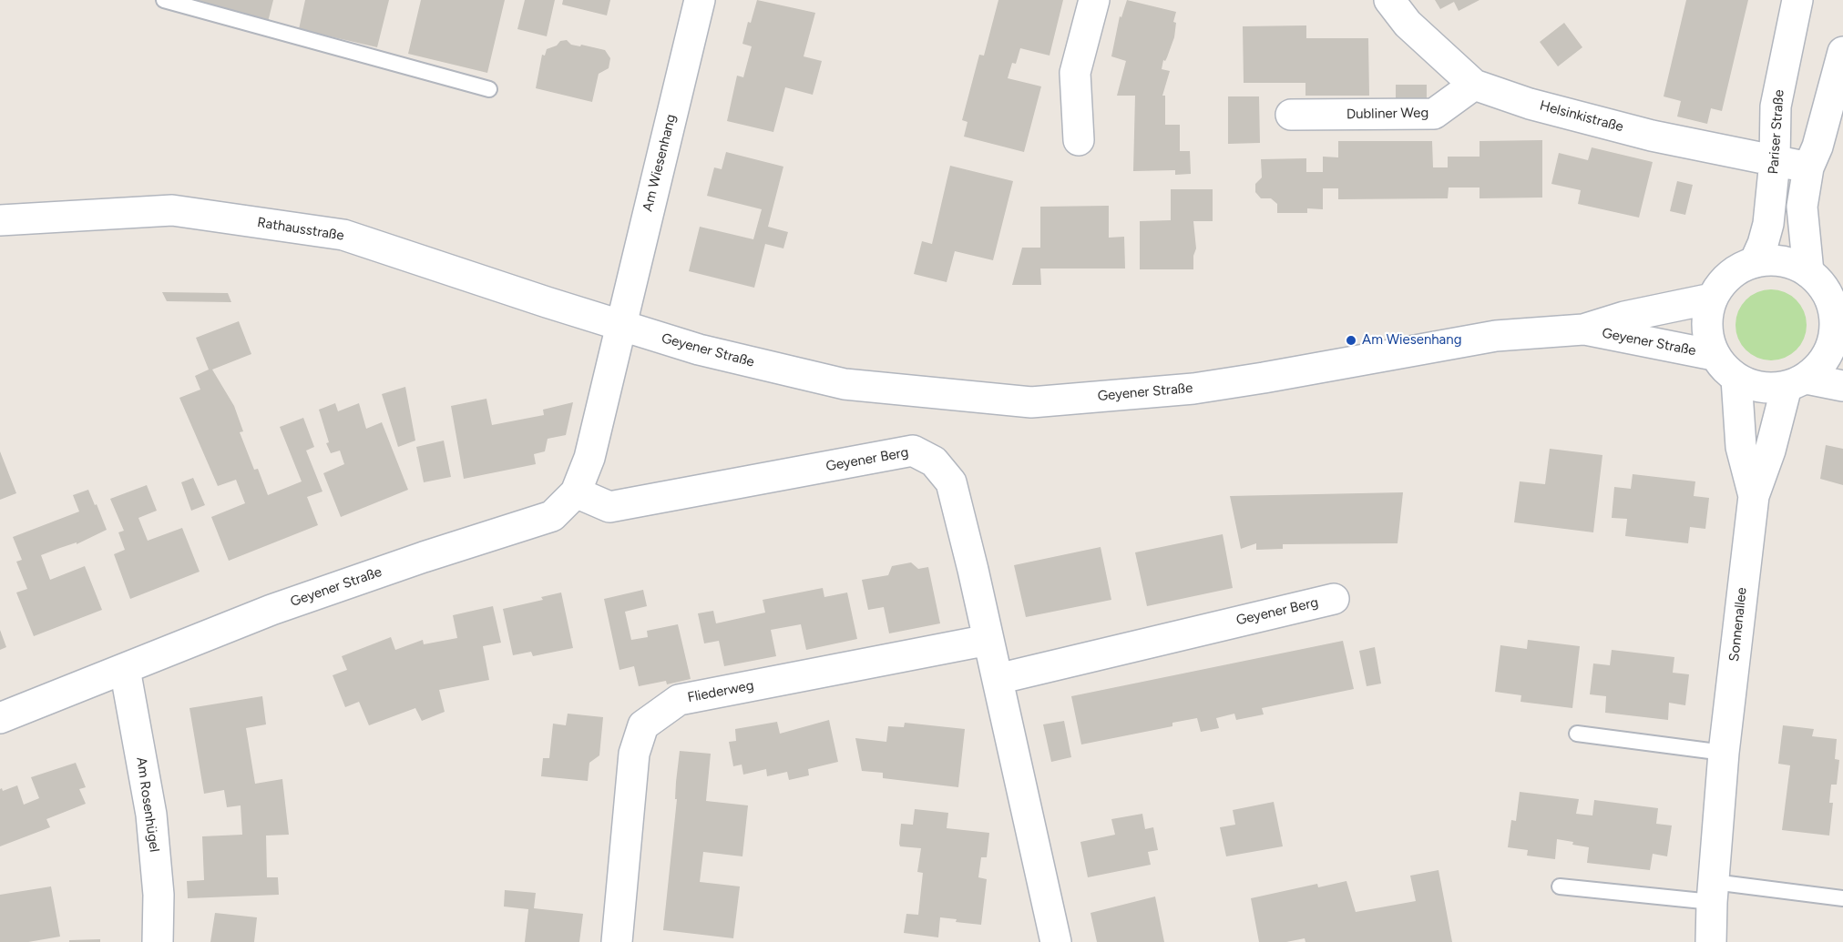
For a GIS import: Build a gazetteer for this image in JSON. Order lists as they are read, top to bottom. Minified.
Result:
{"streets":{"street":["Dubliner Weg","Helsinkistraße","Pariser Straße","Am Wiesenhang","Rathausstraße","Geyener Straße","Geyener Berg","Sonnenallee","Fliederweg","Am Rosenhügel"]},"crossings":[["Dubliner Weg","Helsinkistraße"],["Helsinkistraße","Pariser Straße"],["Pariser Straße","Geyener Straße"],["Pariser Straße","Sonnenallee"],["Am Wiesenhang","Rathausstraße"],["Am Wiesenhang","Geyener Straße"],["Rathausstraße","Geyener Straße"],["Geyener Straße","Geyener Berg"],["Geyener Straße","Sonnenallee"],["Geyener Straße","Am Rosenhügel"],["Geyener Berg","Fliederweg"]],"places":["Am Wiesenhang"]}
